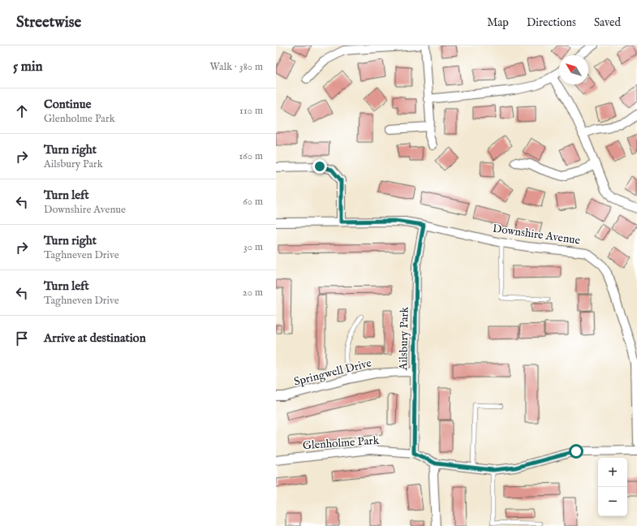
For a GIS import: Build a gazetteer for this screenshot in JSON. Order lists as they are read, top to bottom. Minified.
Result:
{"streets":{"street":["Downshire Avenue","Ailsbury Park","Springwell Drive","Glenholme Park"]},"crossings":[["Downshire Avenue","Ailsbury Park"],["Ailsbury Park","Springwell Drive"],["Ailsbury Park","Glenholme Park"]],"north":"top left","page":{"header":"Streetwise","nav":["Map","Directions","Saved"],"heading":["5 min","Walk · 380 m"],"list":[["Continue","Glenholme Park","110 m"],["Turn right","Ailsbury Park","160 m"],["Turn left","Downshire Avenue","60 m"],["Turn right","Taghneven Drive","30 m"],["Turn left","Taghneven Drive","20 m"],"Arrive at destination"],"map_buttons":["+","−"]}}
